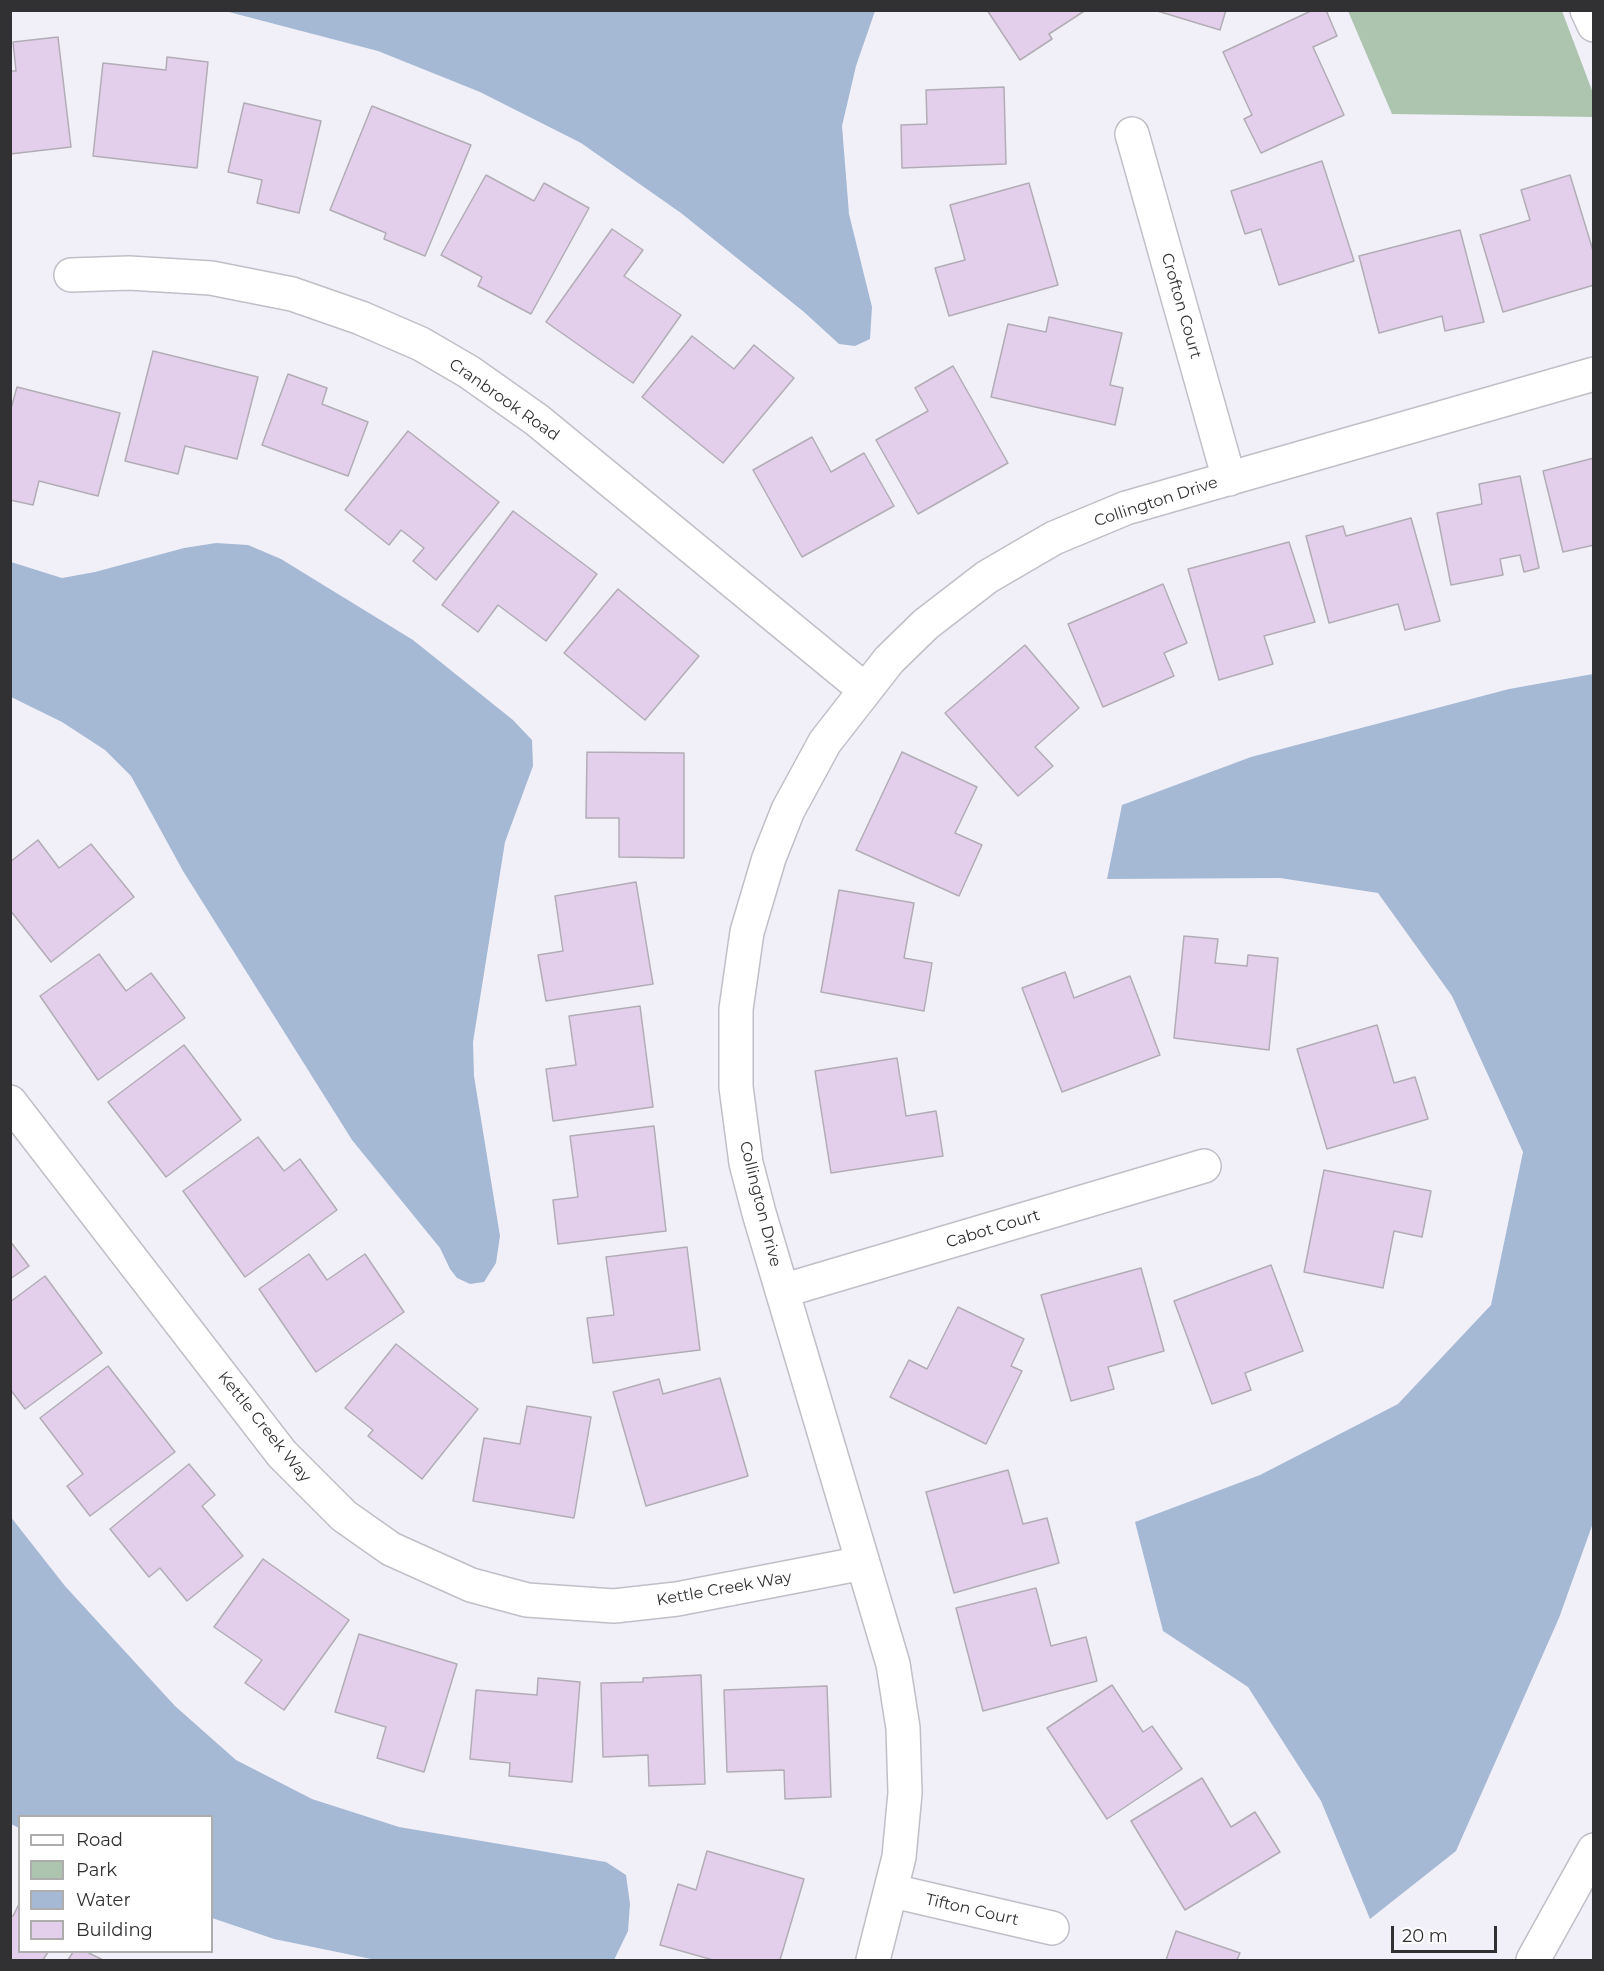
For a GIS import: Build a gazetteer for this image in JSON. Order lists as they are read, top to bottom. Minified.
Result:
{"streets":{"street":["Crofton Court","Cranbrook Road","Collington Drive","Cabot Court","Kettle Creek Way","Tifton Court"]},"crossings":[["Crofton Court","Collington Drive"],["Cranbrook Road","Collington Drive"],["Collington Drive","Cabot Court"],["Collington Drive","Kettle Creek Way"],["Collington Drive","Tifton Court"]],"legend":["Road","Park","Water","Building"],"scale_bar":"20 m"}
